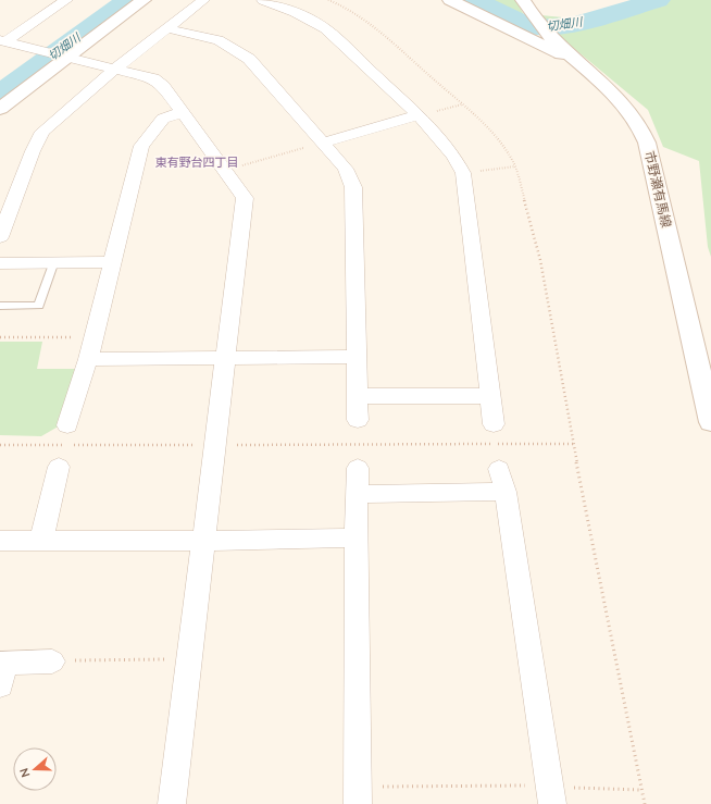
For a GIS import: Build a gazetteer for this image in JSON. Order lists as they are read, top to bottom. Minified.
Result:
{"streets":{"main road":["市野瀬有馬線"]},"districts":["東有野台四丁目"],"water":["切畑川"],"north":"left"}
